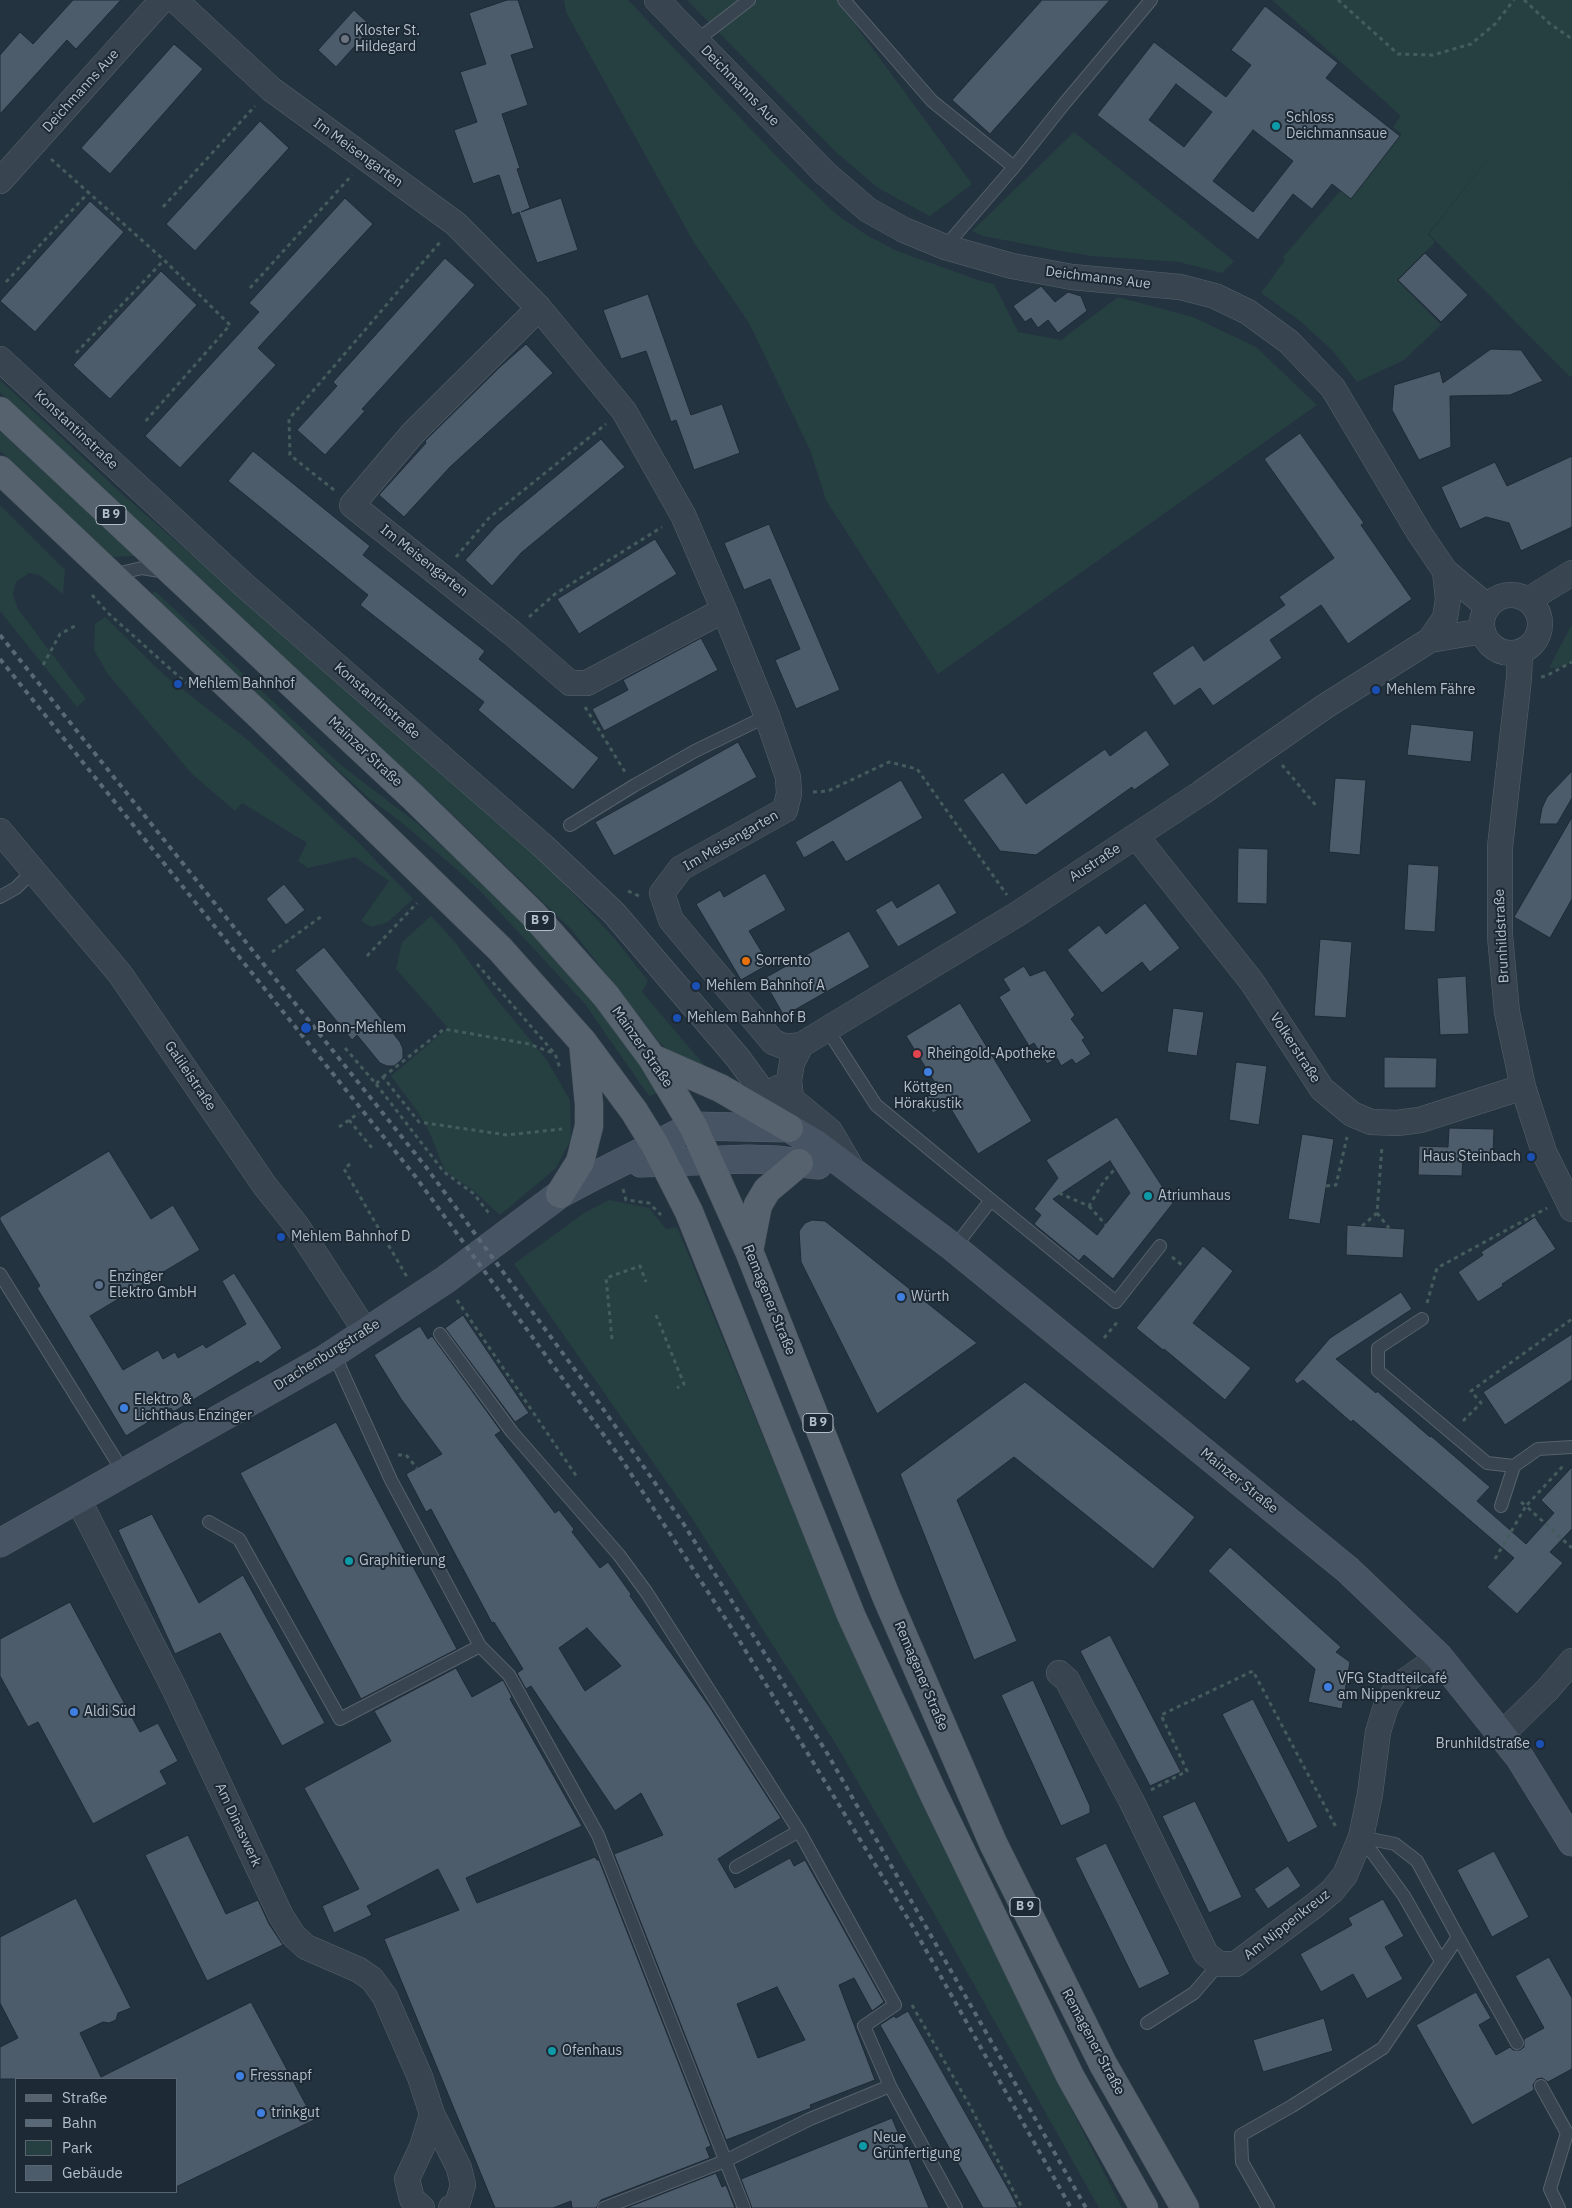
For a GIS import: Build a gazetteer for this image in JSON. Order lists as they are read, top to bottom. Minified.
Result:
{"streets":{"main road":["B 9","Mainzer Straße","Remagener Straße"],"street":["Deichmanns Aue","Im Meisengarten","Konstantinstraße","Austraße","Brunhildstraße","Volkerstraße","Galileistraße","Drachenburgstraße","Am Dinaswerk","Am Nippenkreuz"]},"crossings":[["Deichmanns Aue","Austraße"],["Deichmanns Aue","Brunhildstraße"],["Im Meisengarten","Austraße"],["Konstantinstraße","Mainzer Straße"],["B 9","Mainzer Straße"],["B 9","Drachenburgstraße"],["Mainzer Straße","Remagener Straße"],["Mainzer Straße","Drachenburgstraße"],["Mainzer Straße","Am Nippenkreuz"],["Austraße","Brunhildstraße"],["Austraße","Volkerstraße"],["Brunhildstraße","Volkerstraße"],["Galileistraße","Drachenburgstraße"],["Drachenburgstraße","Am Dinaswerk"]],"places":["Kloster St. Hildegard","Schloss Deichmannsaue","Mehlem Bahnhof","Mehlem Fähre","Sorrento","Mehlem Bahnhof A","Mehlem Bahnhof B","Bonn-Mehlem","Rheingold-Apotheke","Köttgen Hörakustik","Haus Steinbach","Atriumhaus","Mehlem Bahnhof D","Enzinger Elektro GmbH","Würth","Elektro & Lichthaus Enzinger","Graphitierung","VFG Stadtteilcafé am Nippenkreuz","Aldi Süd","Brunhildstraße","Ofenhaus","Fressnapf","trinkgut","Neue Grünfertigung"],"legend":["Straße","Bahn","Park","Gebäude"]}
